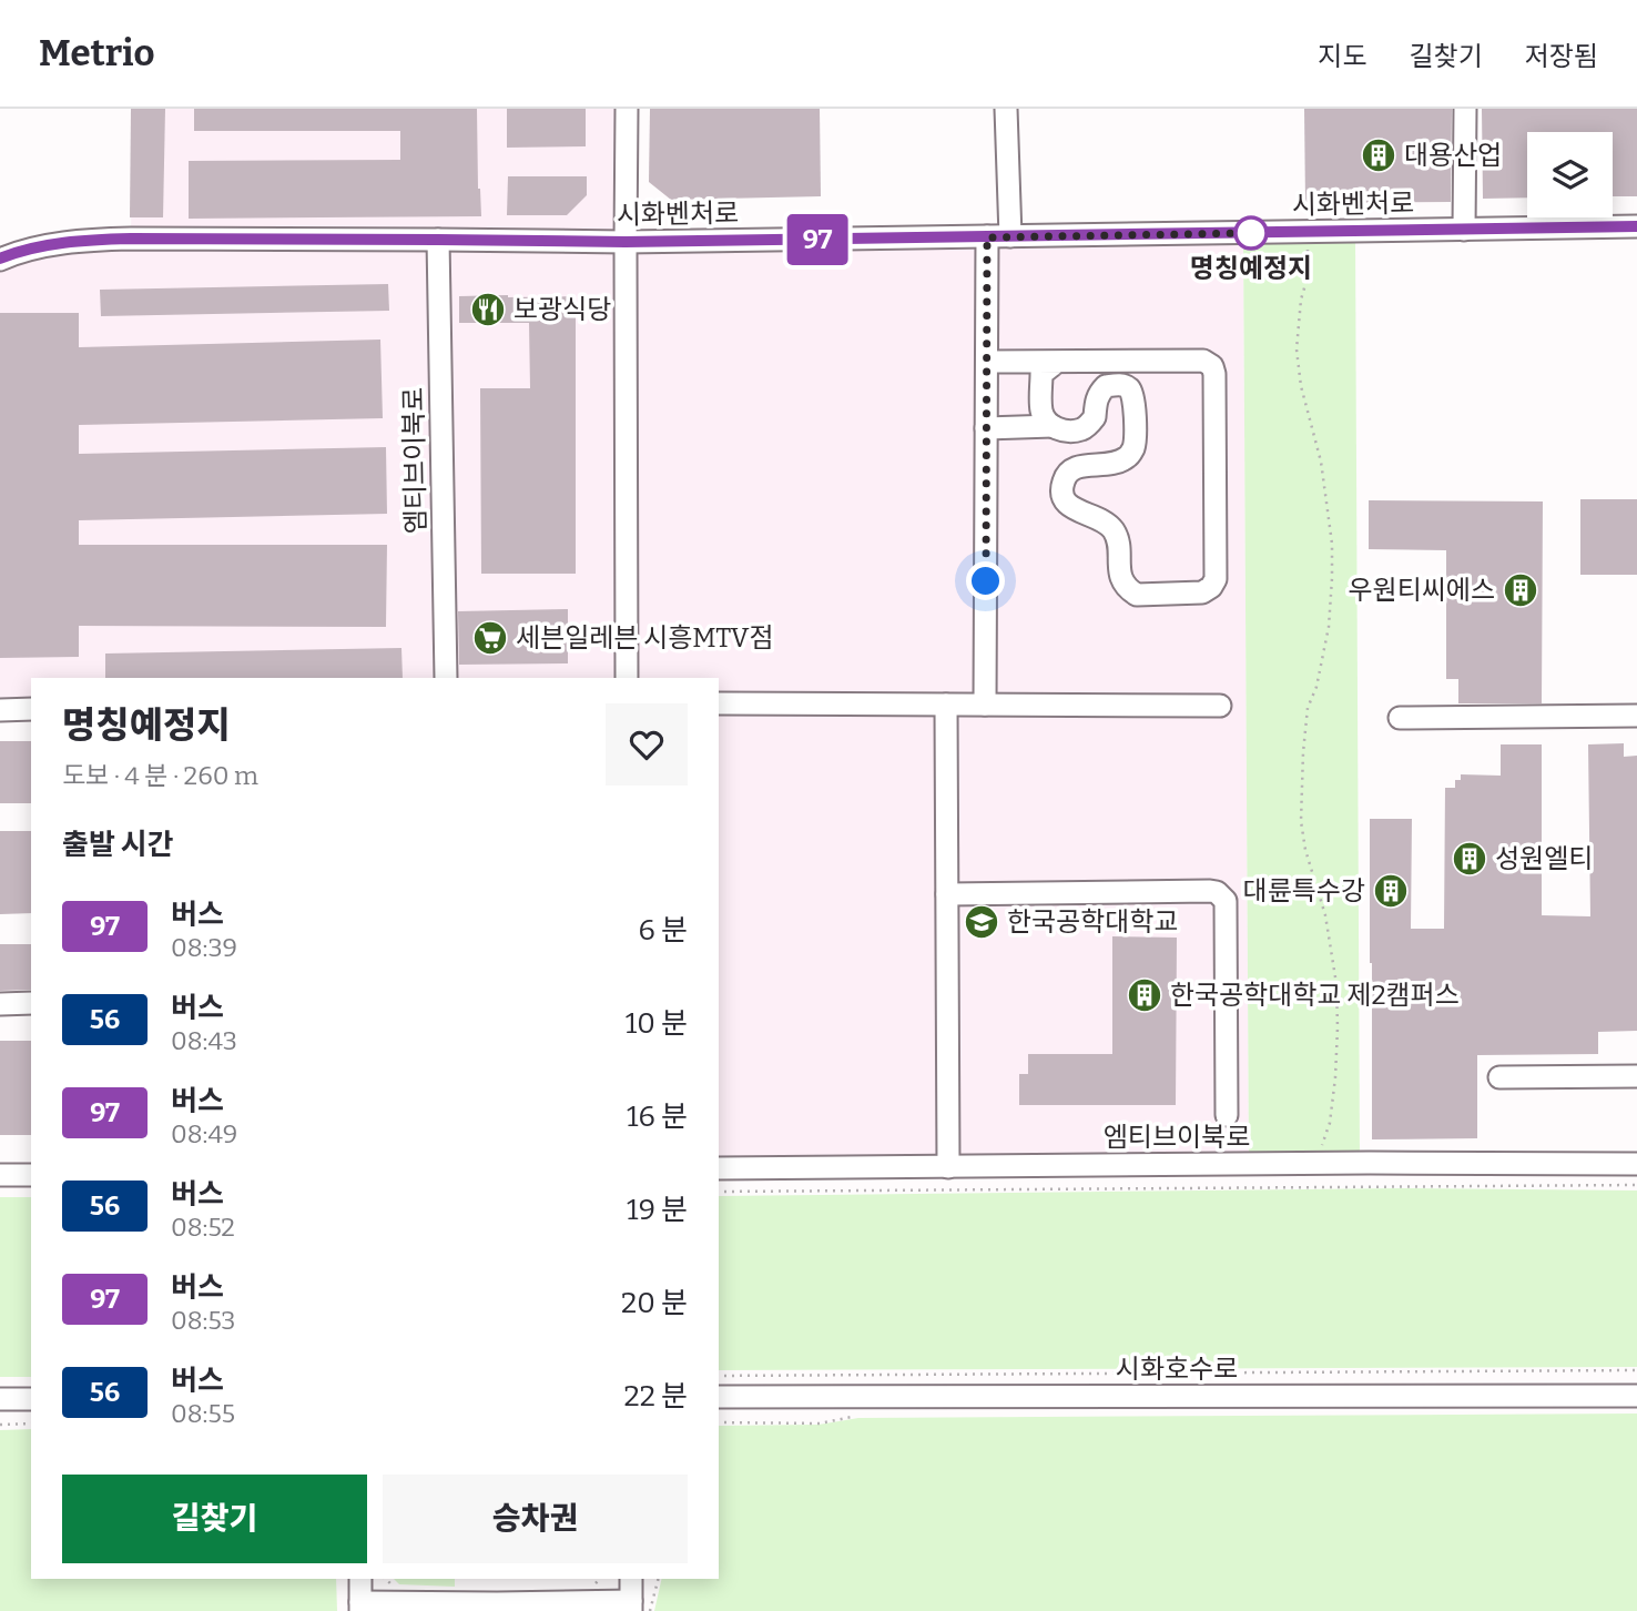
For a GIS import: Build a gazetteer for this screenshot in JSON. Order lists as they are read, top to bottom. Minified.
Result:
{"streets":{"street":["시화벤처로","엠티브이북로","시화호수로"]},"crossings":[["시화벤처로","엠티브이북로"]],"places":{"building":["대용산업","우원티씨에스","성원엘티","대륜특수강","한국공학대학교 제2캠퍼스"],"other":["명칭예정지"],"restaurant":["보광식당"],"supermarket":["세븐일레븐 시흥MTV점"],"school or university":["한국공학대학교"]},"lines":["bus line 97"],"page":{"header":"Metrio","nav":["지도","길찾기","저장됨"],"on_map":"97","heading":[["명칭예정지","도보 · 4 분 · 260 m"],"출발 시간"],"list":[{"mark":"97","name":"버스","note":"08:39","value":"6 분"},{"mark":"56","name":"버스","note":"08:43","value":"10 분"},{"mark":"97","name":"버스","note":"08:49","value":"16 분"},{"mark":"56","name":"버스","note":"08:52","value":"19 분"},{"mark":"97","name":"버스","note":"08:53","value":"20 분"},{"mark":"56","name":"버스","note":"08:55","value":"22 분"}],"buttons":["길찾기","승차권"]}}
